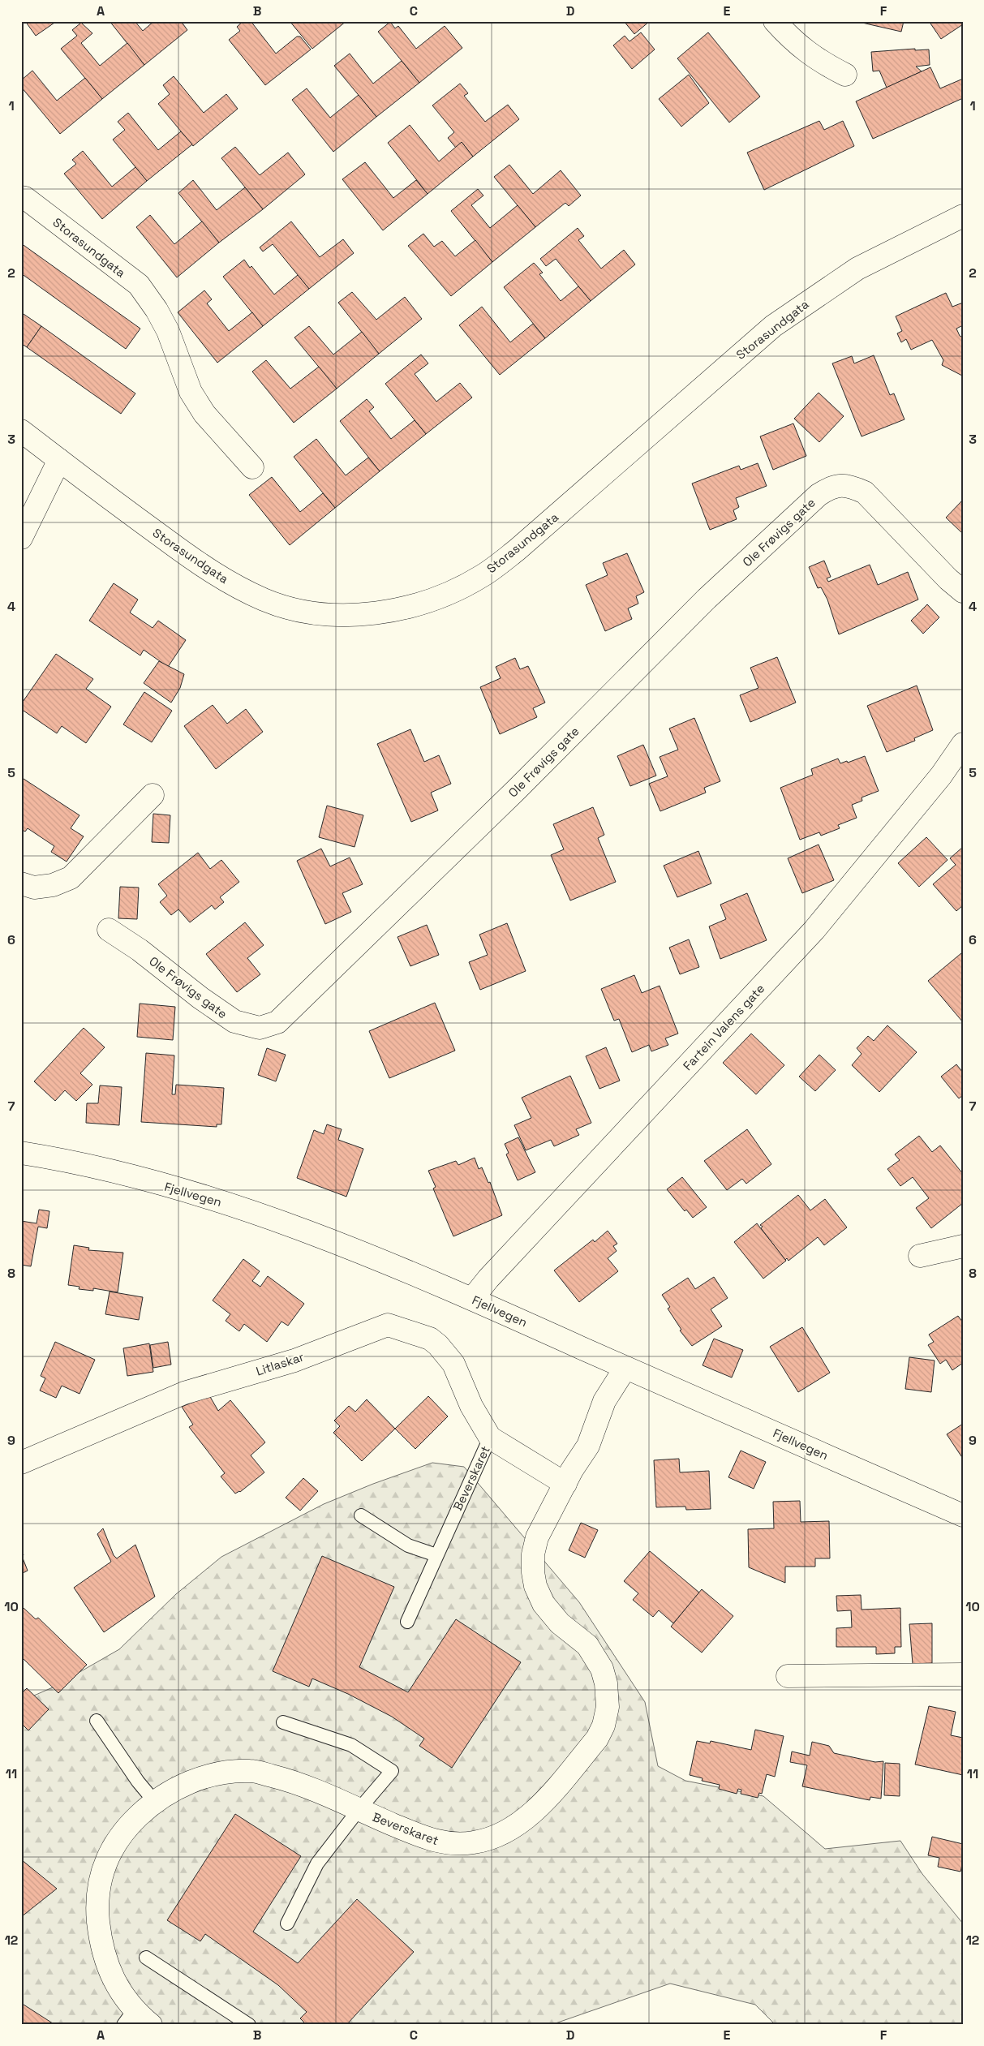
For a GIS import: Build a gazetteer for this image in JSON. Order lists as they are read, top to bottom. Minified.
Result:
{"streets":{"street":["Storasundgata","Ole Frøvigs gate","Fartein Valens gate","Fjellvegen","Litlaskar","Beverskaret"]},"crossings":[["Fartein Valens gate","Fjellvegen"],["Fjellvegen","Beverskaret"],["Litlaskar","Beverskaret"]],"grid":{"columns":["A","B","C","D","E","F"],"rows":["1","2","3","4","5","6","7","8","9","10","11","12"]}}
